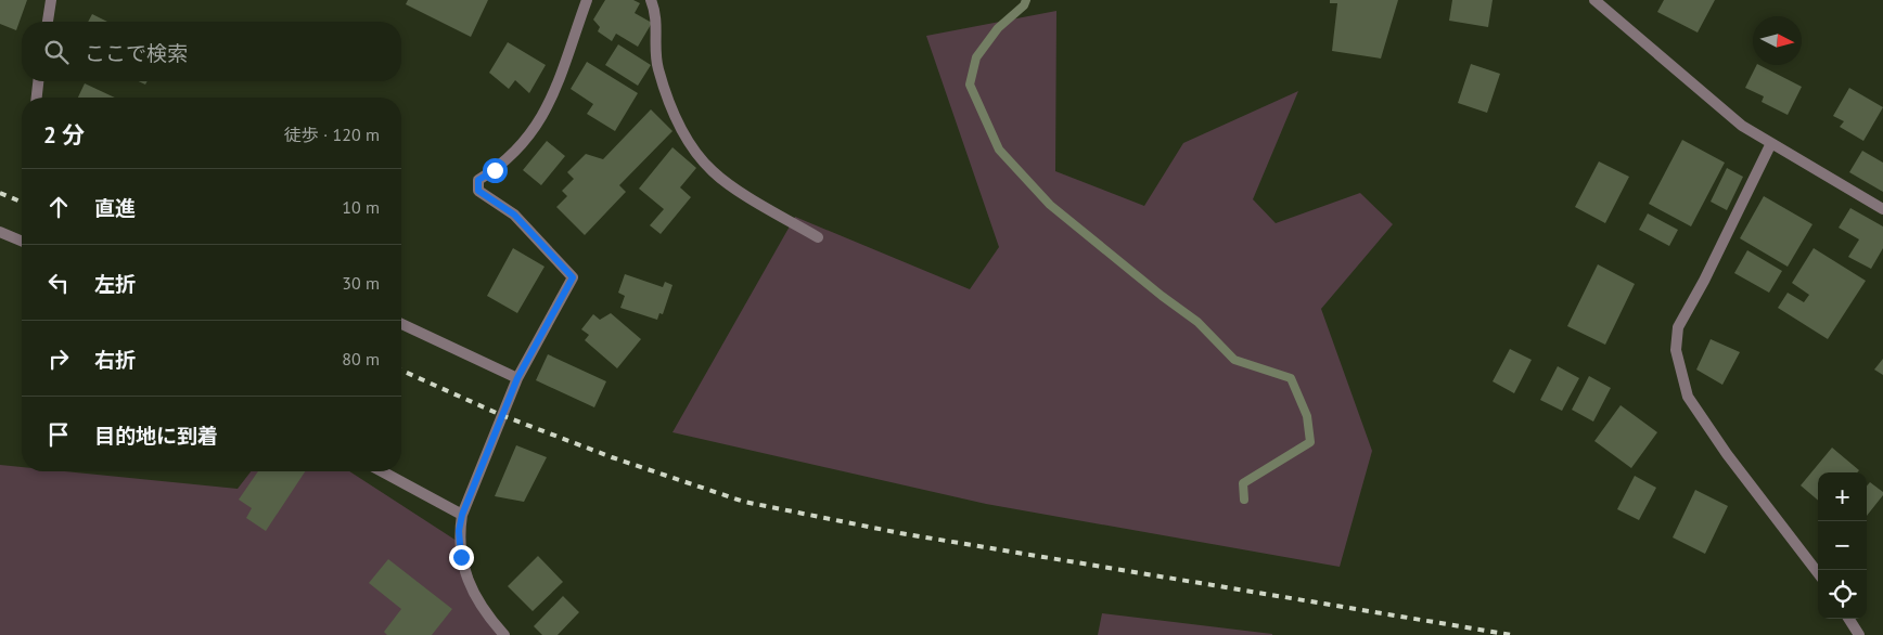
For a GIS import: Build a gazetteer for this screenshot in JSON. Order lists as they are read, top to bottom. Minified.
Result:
{"north":"right","page":{"search":"ここで検索","heading":["2 分","徒歩 · 120 m"],"list":[["直進","10 m"],["左折","30 m"],["右折","80 m"],"目的地に到着"],"map_buttons":["+","−"]}}
